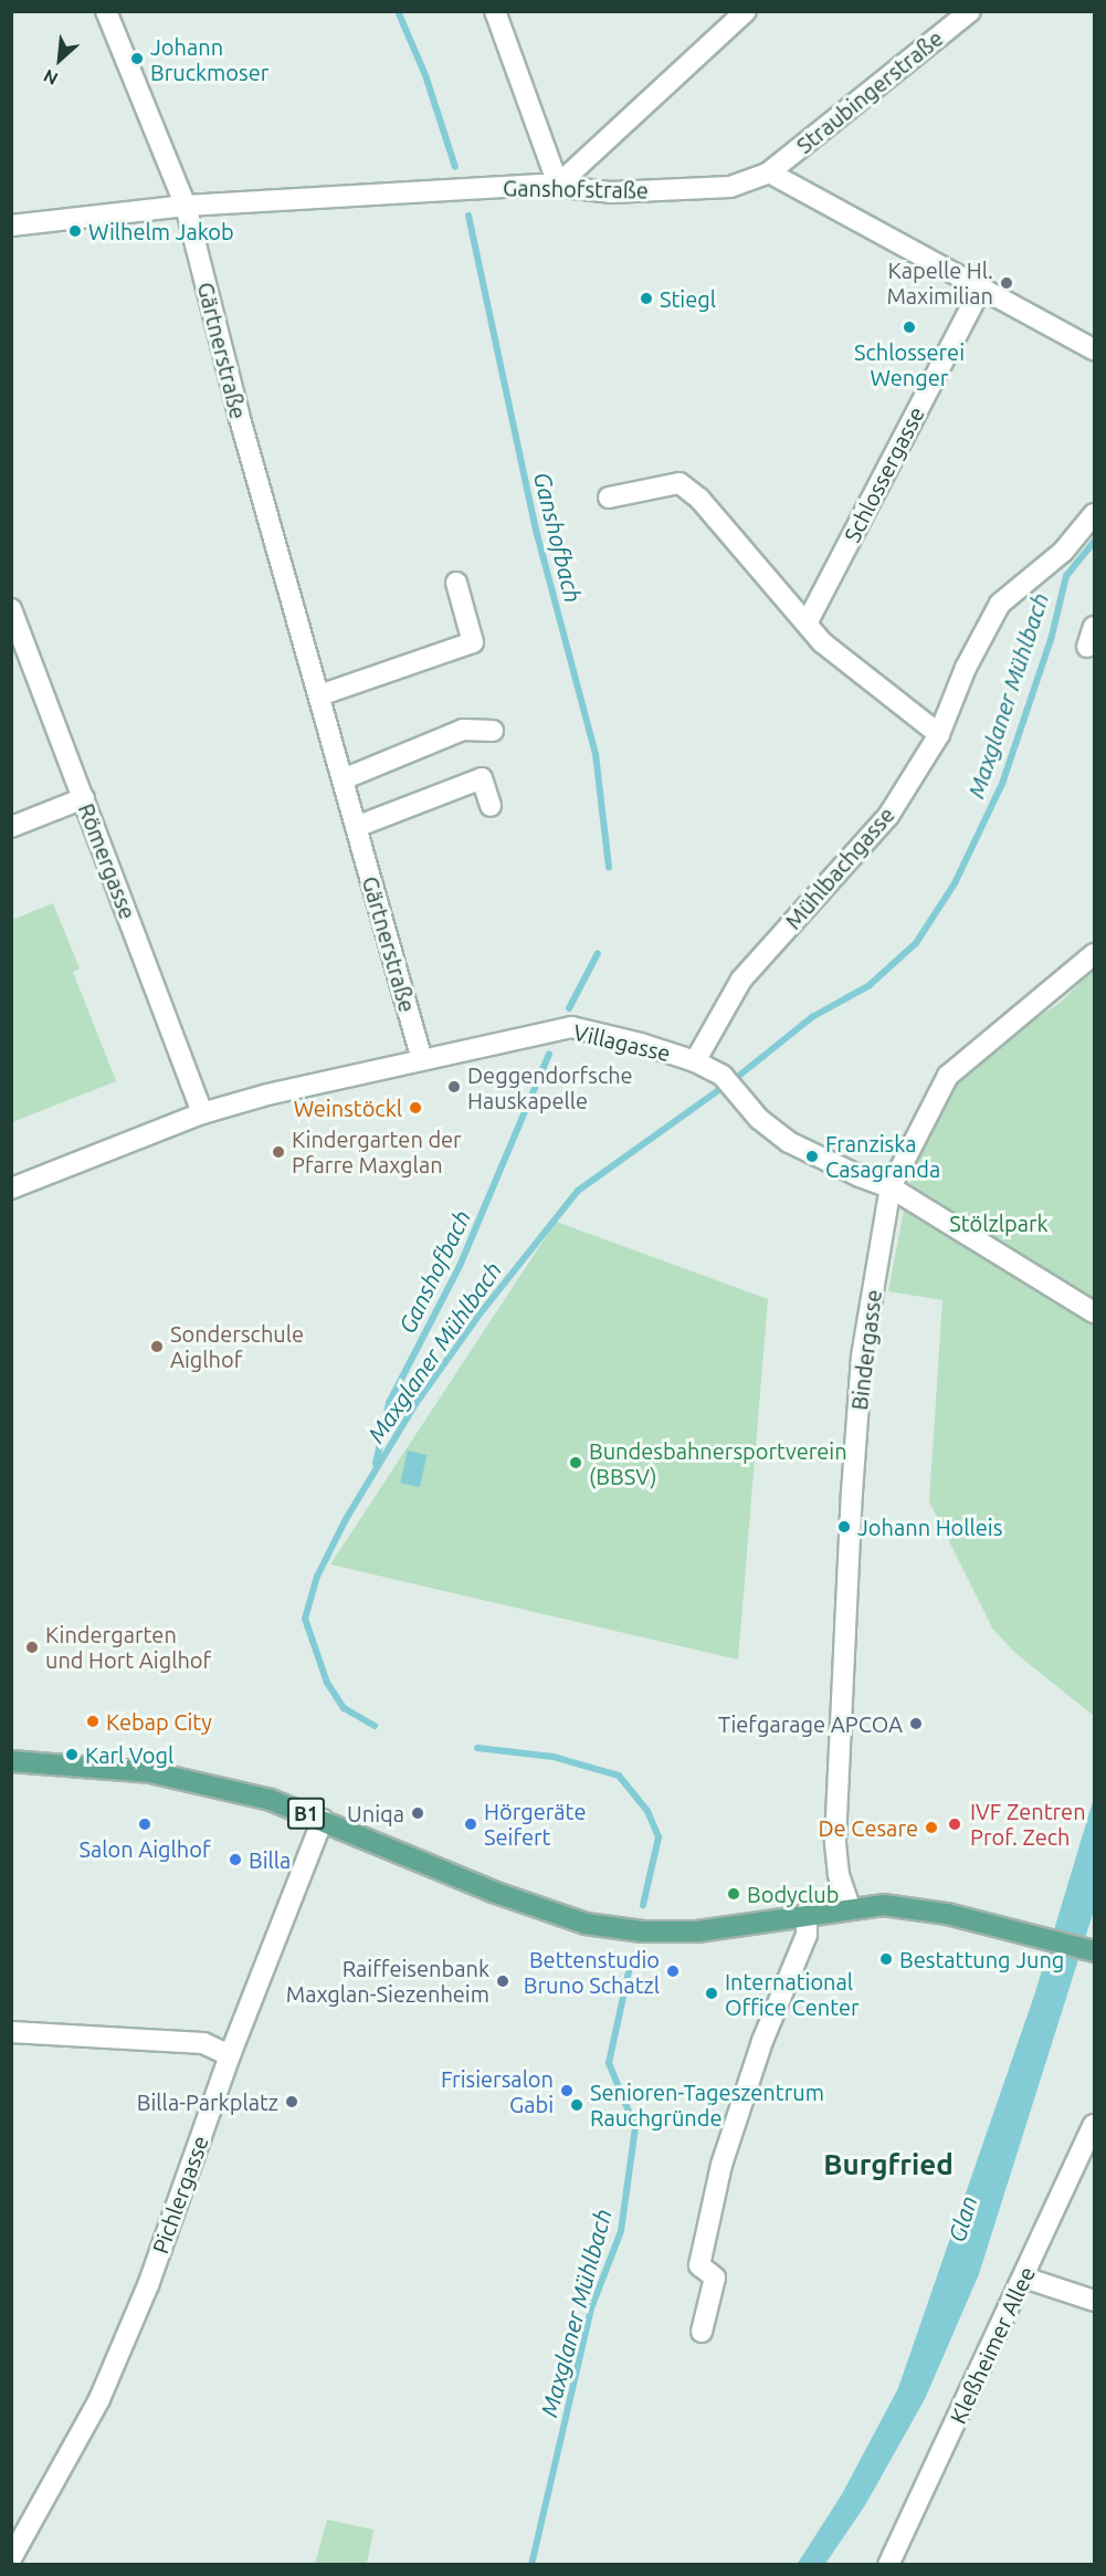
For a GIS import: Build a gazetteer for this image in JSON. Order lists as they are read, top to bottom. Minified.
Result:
{"streets":{"main road":["B1"],"street":["Straubingerstraße","Ganshofstraße","Gärtnerstraße","Schlossergasse","Römergasse","Mühlbachgasse","Villagasse","Bindergasse","Pichlergasse","Kleßheimer Allee"]},"crossings":[["Straubingerstraße","Ganshofstraße"],["Ganshofstraße","Gärtnerstraße"],["Gärtnerstraße","Villagasse"],["Römergasse","Villagasse"],["Mühlbachgasse","Villagasse"],["Villagasse","Bindergasse"],["Bindergasse","B1"],["B1","Pichlergasse"]],"districts":["Burgfried"],"water":["Ganshofbach","Maxglaner Mühlbach","Glan"],"parks":["Stölzlpark"],"places":["Johann Bruckmoser","Wilhelm Jakob","Kapelle Hl. Maximilian","Stiegl","Schlosserei Wenger","Deggendorfsche Hauskapelle","Weinstöckl","Kindergarten der Pfarre Maxglan","Franziska Casagranda","Sonderschule Aiglhof","Bundesbahnersportverein (BBSV)","Johann Holleis","Kindergarten und Hort Aiglhof","Kebap City","Tiefgarage APCOA","Karl Vogl","Uniqa","Salon Aiglhof","Hörgeräte Seifert","IVF Zentren Prof. Zech","De Cesare","Billa","Bodyclub","Bestattung Jung","Bettenstudio Bruno Schatzl","Raiffeisenbank Maxglan-Siezenheim","International Office Center","Frisiersalon Gabi","Billa-Parkplatz","Senioren-Tageszentrum Rauchgründe"],"north":"bottom left"}
